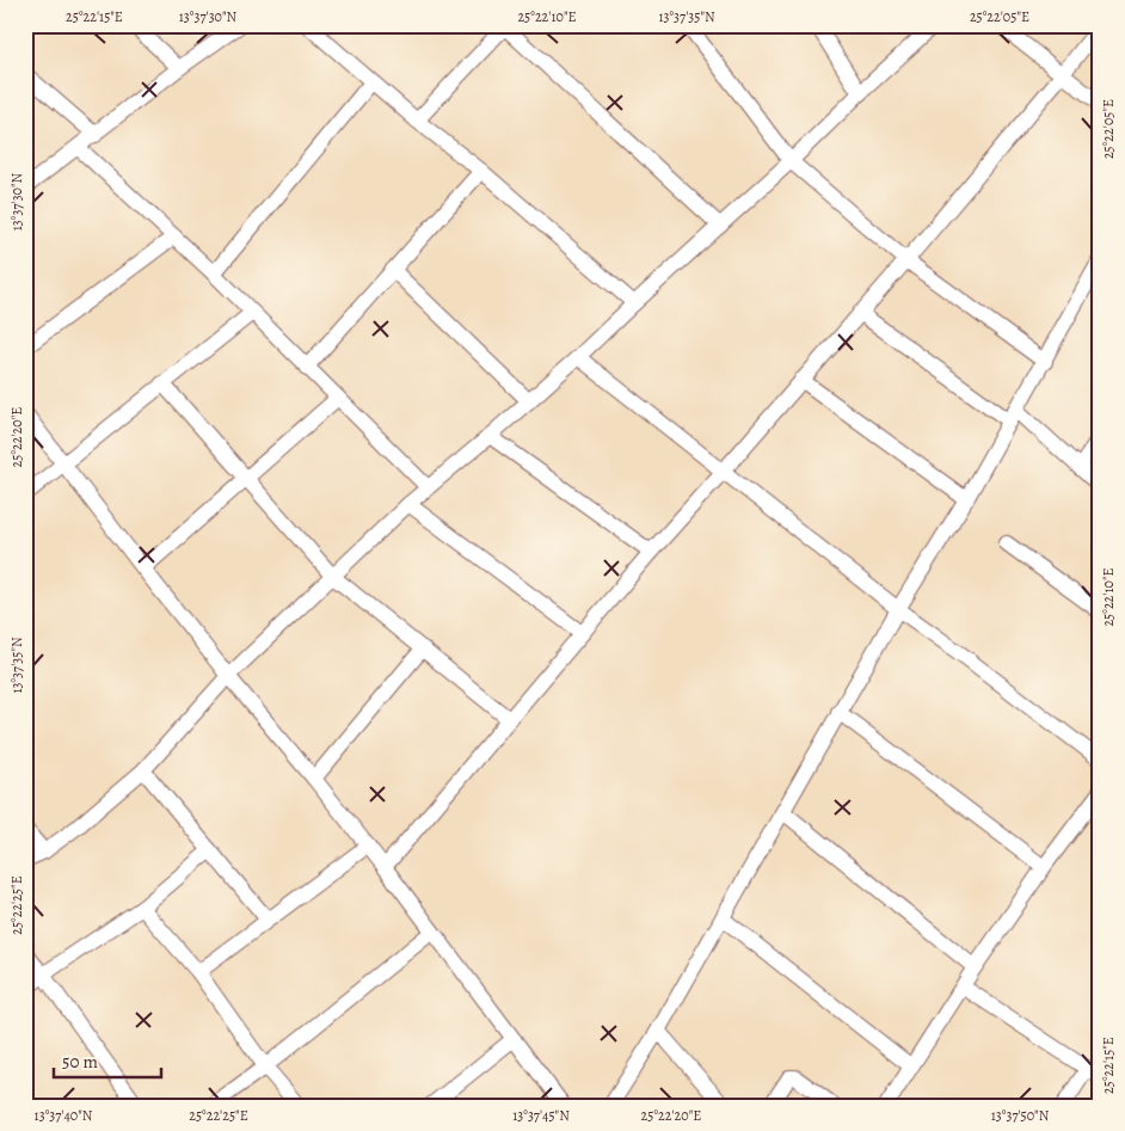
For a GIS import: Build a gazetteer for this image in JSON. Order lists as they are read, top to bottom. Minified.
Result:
{"scale_bar":"50 m","coordinates":["25°22'15\"E","13°37'30\"N","25°22'10\"E","13°37'35\"N","25°22'05\"E","25°22'20\"E","25°22'25\"E","13°37'40\"N","13°37'45\"N","13°37'50\"N"]}
